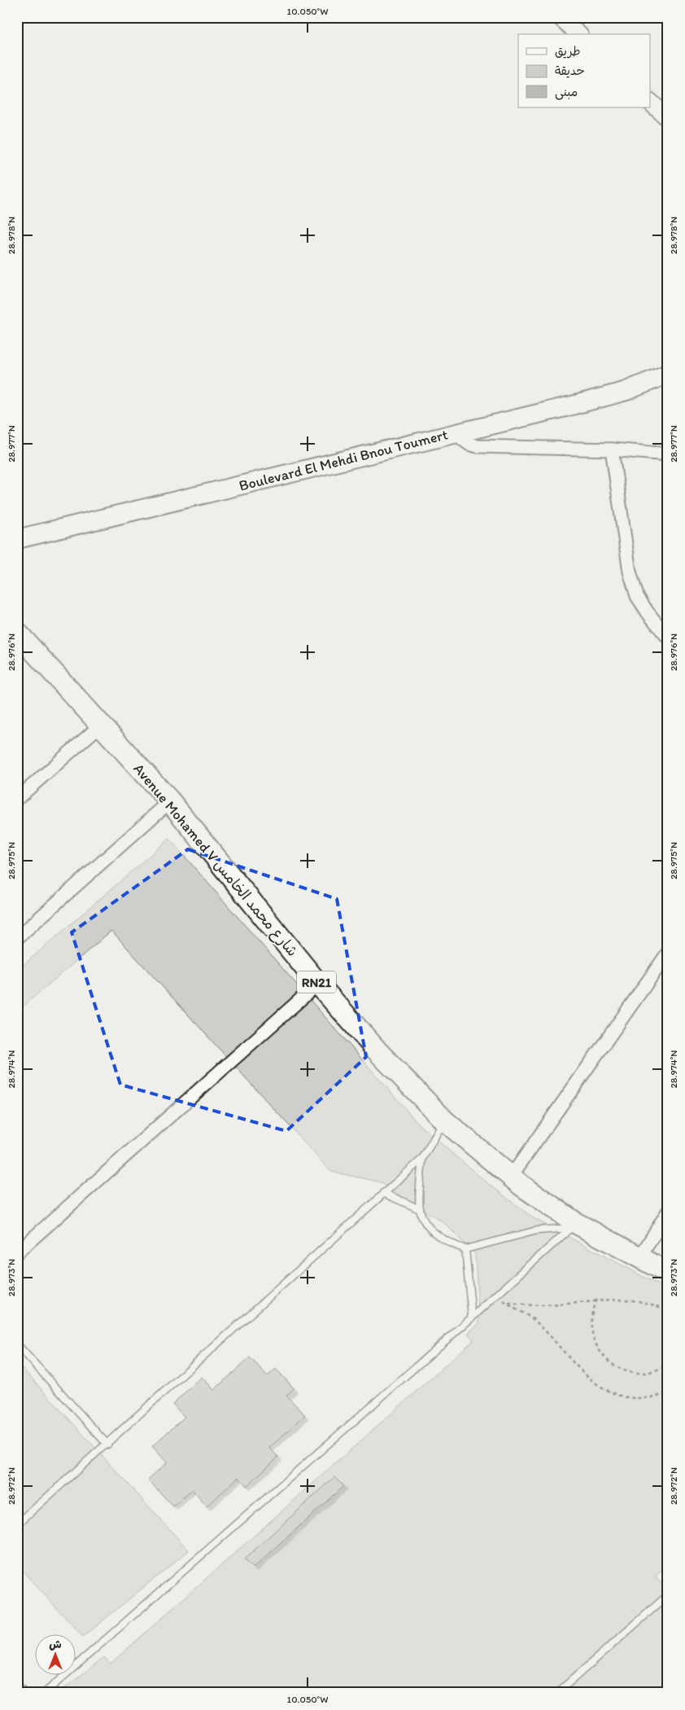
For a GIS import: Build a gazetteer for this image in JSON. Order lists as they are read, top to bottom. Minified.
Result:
{"streets":{"main road":["Boulevard El Mehdi Bnou Toumert","Avenue Mohamed V شارع محمد الخامس","RN21"]},"legend":["طريق","حديقة","مبنى"],"north":"top","coordinates":["10.050°W","28.978°N","28.977°N","28.976°N","28.975°N","28.974°N","28.973°N","28.972°N"]}
